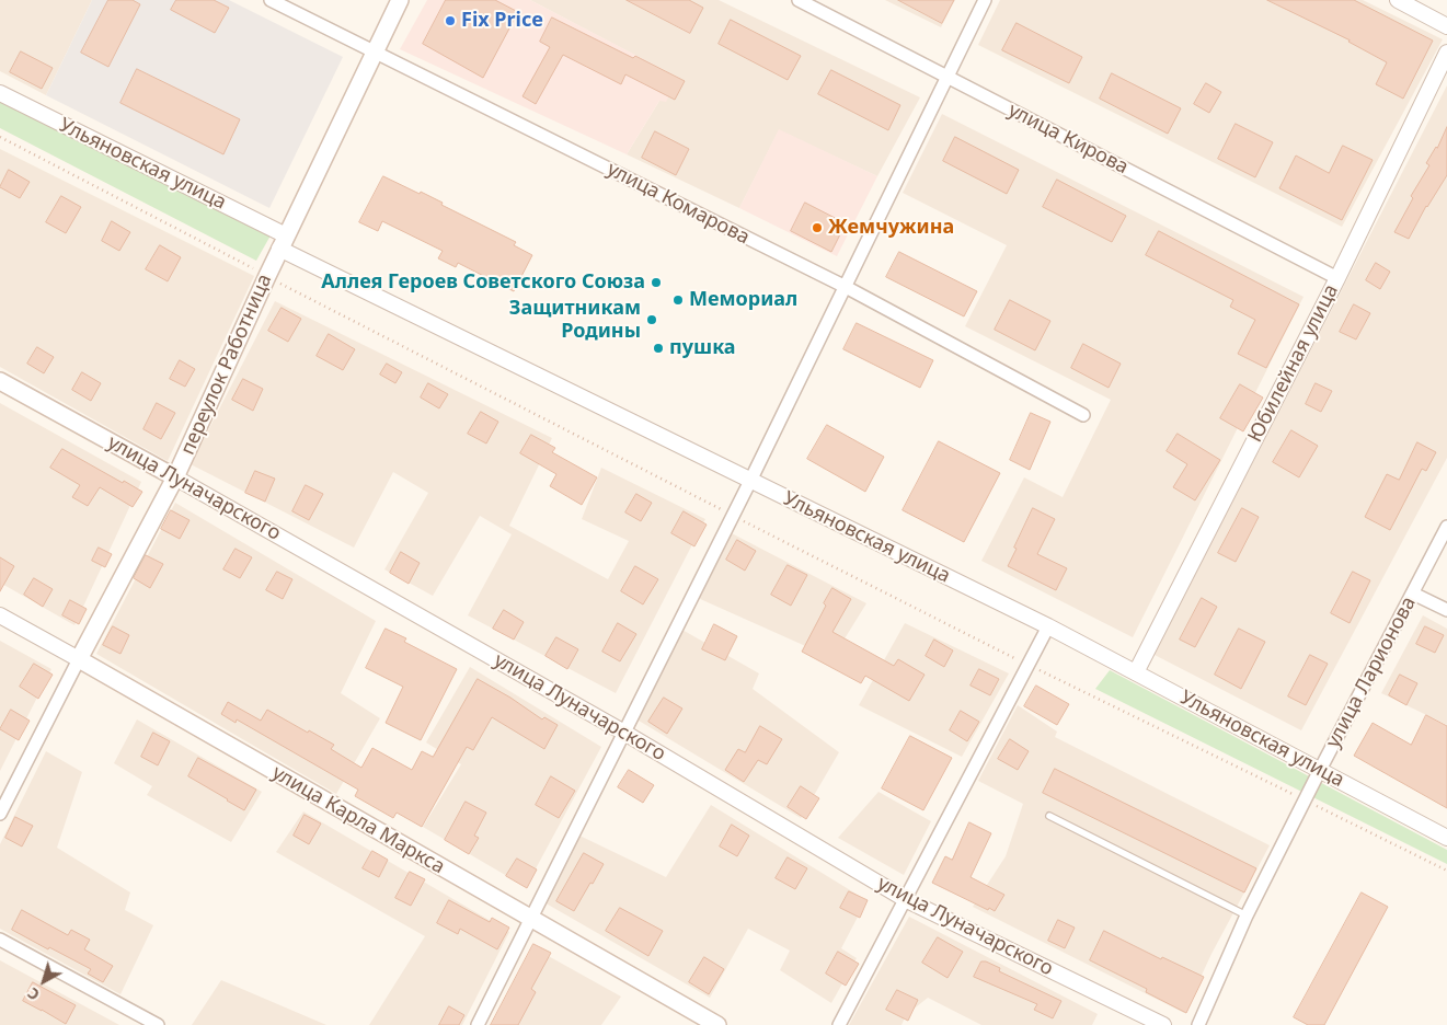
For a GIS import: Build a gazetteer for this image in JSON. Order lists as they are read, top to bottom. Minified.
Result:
{"streets":{"main road":["переулок Работница","улица Луначарского","улица Карла Маркса"],"street":["улица Кирова","Ульяновская улица","улица Комарова","Юбилейная улица","улица Ларионова"]},"crossings":[["улица Кирова","Юбилейная улица"],["Ульяновская улица","Юбилейная улица"],["Ульяновская улица","переулок Работница"],["Ульяновская улица","улица Ларионова"],["улица Комарова","переулок Работница"],["переулок Работница","улица Луначарского"],["переулок Работница","улица Карла Маркса"]],"places":["Fix Price","Жемчужина","Аллея Героев Советского Союза","Мемориал","Защитникам Родины","пушка"],"north":"bottom left"}
